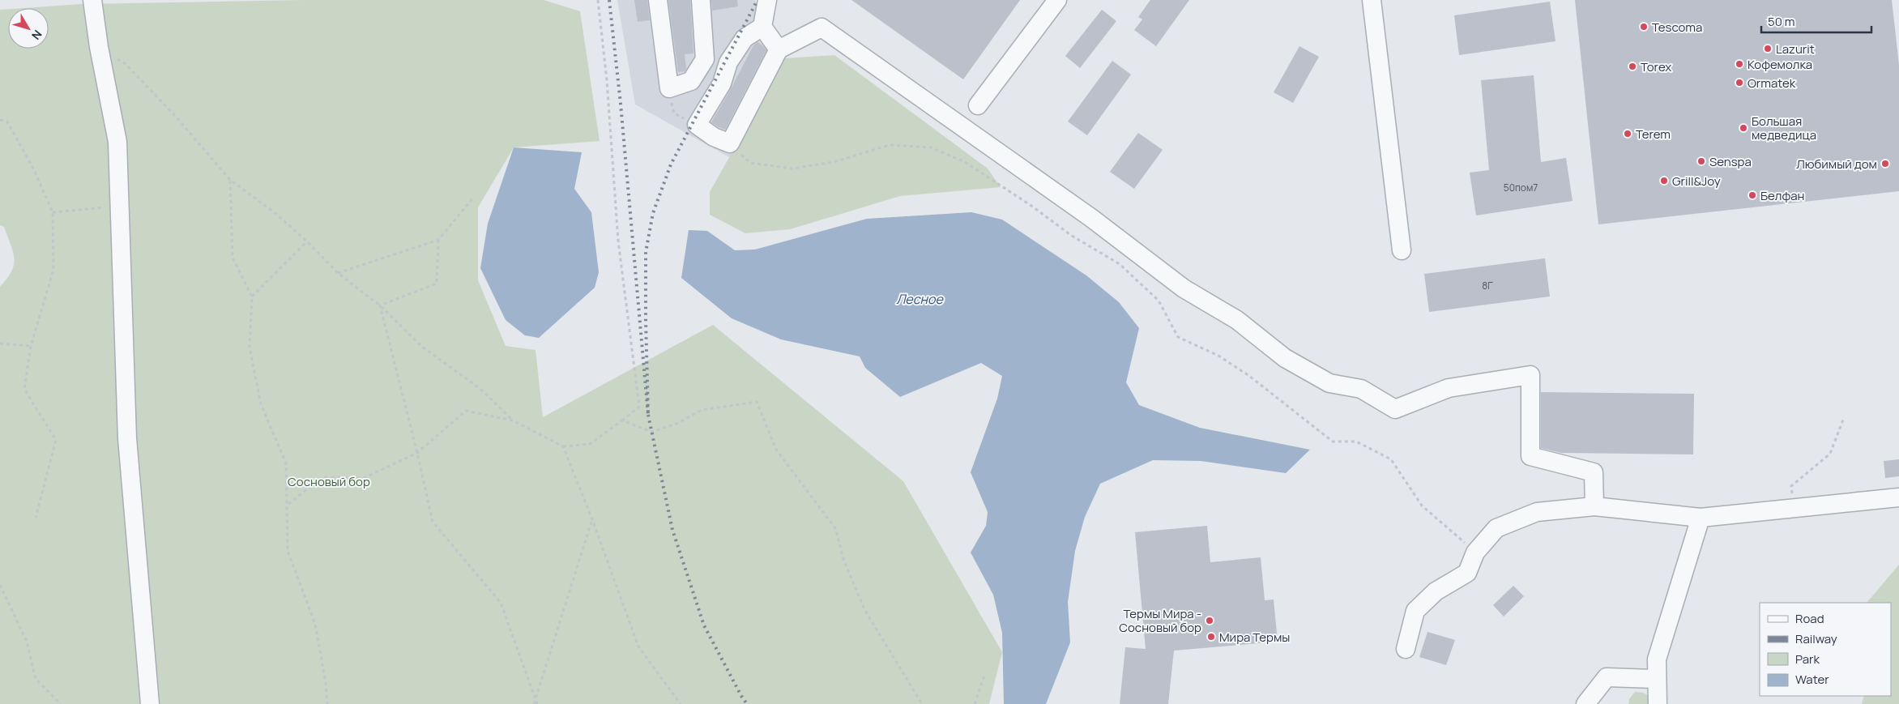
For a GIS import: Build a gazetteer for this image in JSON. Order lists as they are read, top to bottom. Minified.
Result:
{"water":["Лесное"],"parks":["Сосновый бор"],"places":["Tescoma","Lazurit","Кофемолка","Torex","Ormatek","Большая медведица","Terem","Senspa","Любимый дом","Grill&Joy","Белфан","Термы Мира - Сосновый бор","Мира Термы"],"house_numbers":["50пом7","8Г"],"legend":["Road","Railway","Park","Water"],"scale_bar":"50 m","north":"bottom right"}
